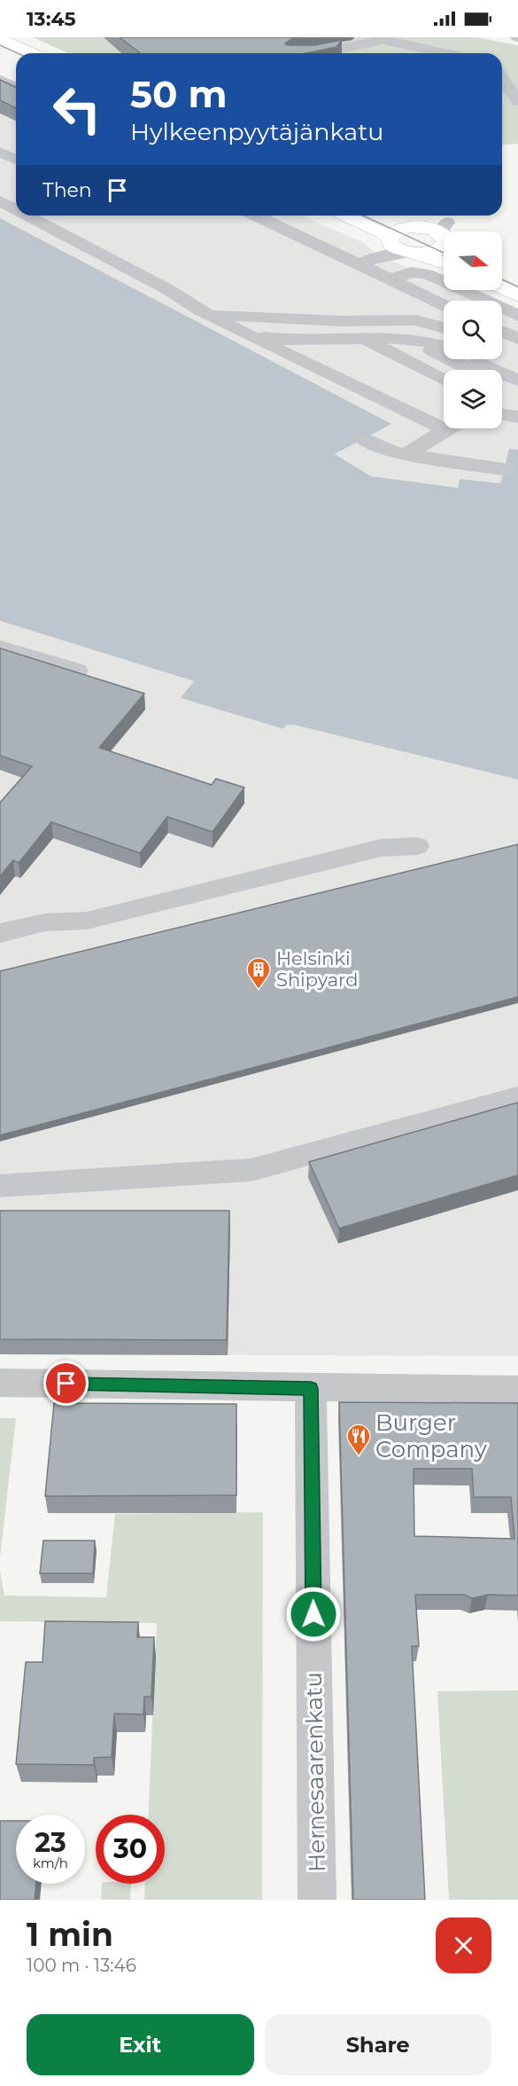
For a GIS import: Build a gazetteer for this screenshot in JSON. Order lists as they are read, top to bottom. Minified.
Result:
{"streets":{"street":["Hernesaarenkatu"]},"places":{"building":["Helsinki Shipyard"],"restaurant":["Burger Company"]},"north":"right","page":{"status":"13:45","turn":["50 m","Hylkeenpyytäjänkatu"],"then":"Then","speed":"23 km/h","limit":"30","heading":["1 min","100 m · 13:46"],"buttons":["Exit","Share"]}}
